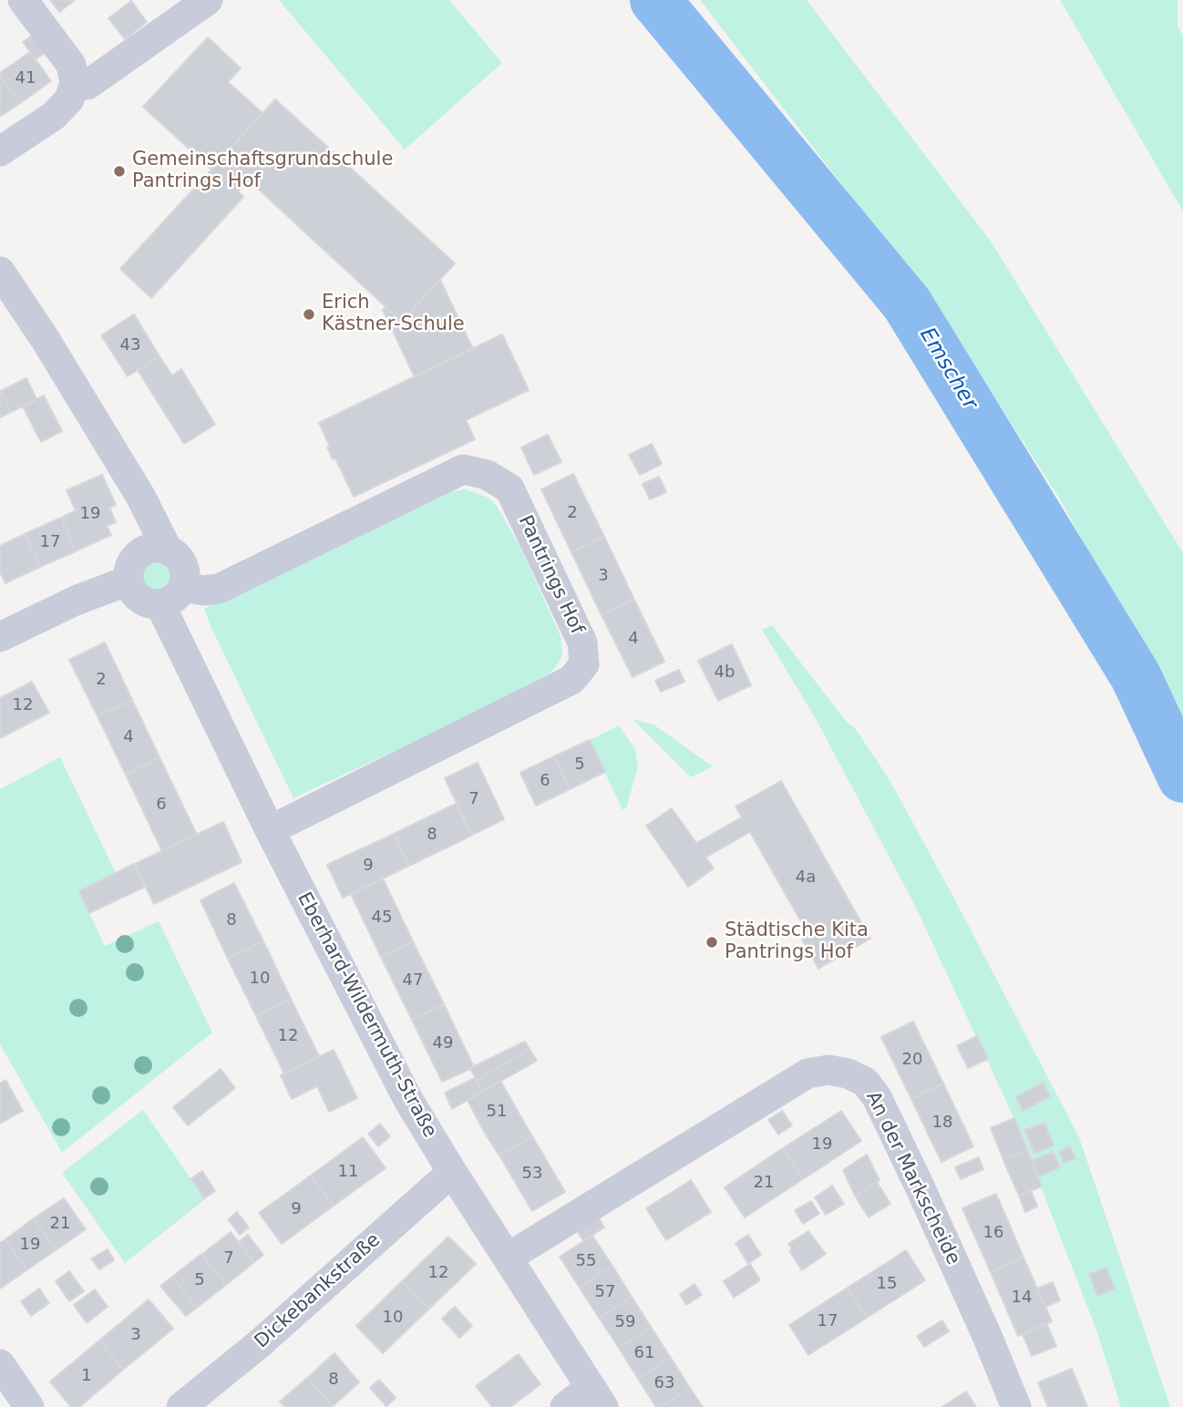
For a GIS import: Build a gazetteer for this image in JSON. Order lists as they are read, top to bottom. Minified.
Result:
{"streets":{"street":["Pantrings Hof","Eberhard-Wildermuth-Straße","An der Markscheide","Dickebankstraße"]},"crossings":[["Pantrings Hof","Eberhard-Wildermuth-Straße"],["Eberhard-Wildermuth-Straße","An der Markscheide"],["Eberhard-Wildermuth-Straße","Dickebankstraße"]],"water":["Emscher"],"places":["Gemeinschaftsgrundschule Pantrings Hof","Erich Kästner-Schule","Städtische Kita Pantrings Hof"],"house_numbers":["41","43","2","19","17","3","4","4b","2","12","4","5","6","7","6","8","9","4a","45","8","10","47","12","49","20","51","18","19","11","53","21","9","21","16","19","7","55","12","5","15","57","14","10","17","59","3","61","1","8","63"]}
